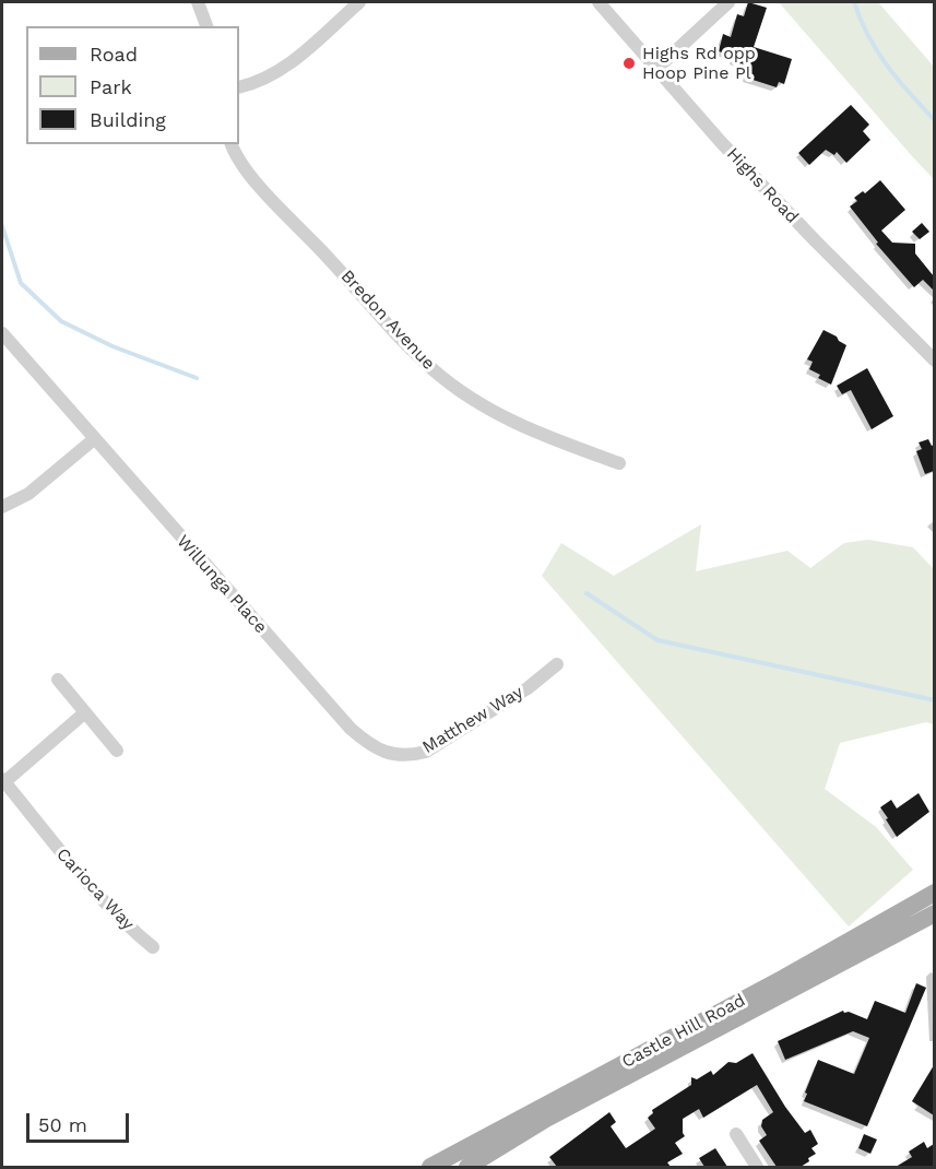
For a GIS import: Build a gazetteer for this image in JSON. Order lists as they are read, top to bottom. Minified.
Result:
{"streets":{"main road":["Castle Hill Road"],"street":["Highs Road","Bredon Avenue","Willunga Place","Matthew Way","Carioca Way"]},"crossings":[["Willunga Place","Matthew Way"]],"places":["Highs Rd opp Hoop Pine Pl"],"legend":["Road","Park","Building"],"scale_bar":"50 m"}
